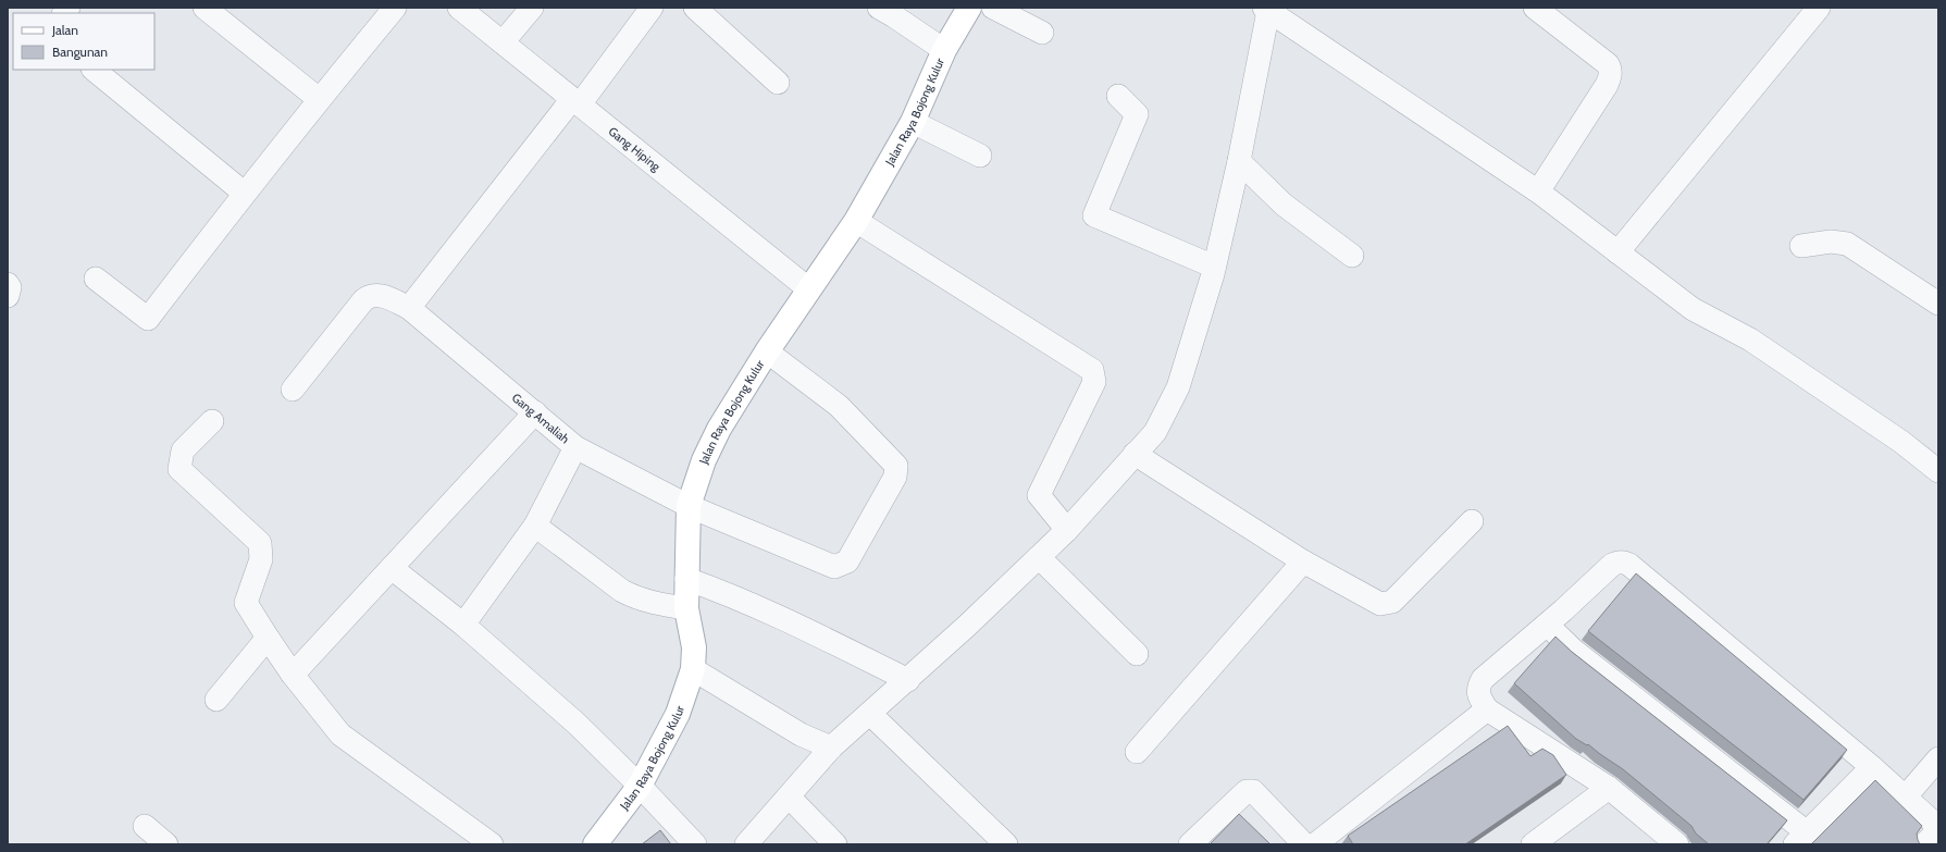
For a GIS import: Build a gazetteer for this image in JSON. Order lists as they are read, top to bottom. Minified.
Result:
{"streets":{"main road":["Jalan Raya Bojong Kulur"],"street":["Gang Hiping","Gang Amaliah"]},"crossings":[["Jalan Raya Bojong Kulur","Gang Hiping"],["Jalan Raya Bojong Kulur","Gang Amaliah"]],"legend":["Jalan","Bangunan"]}
